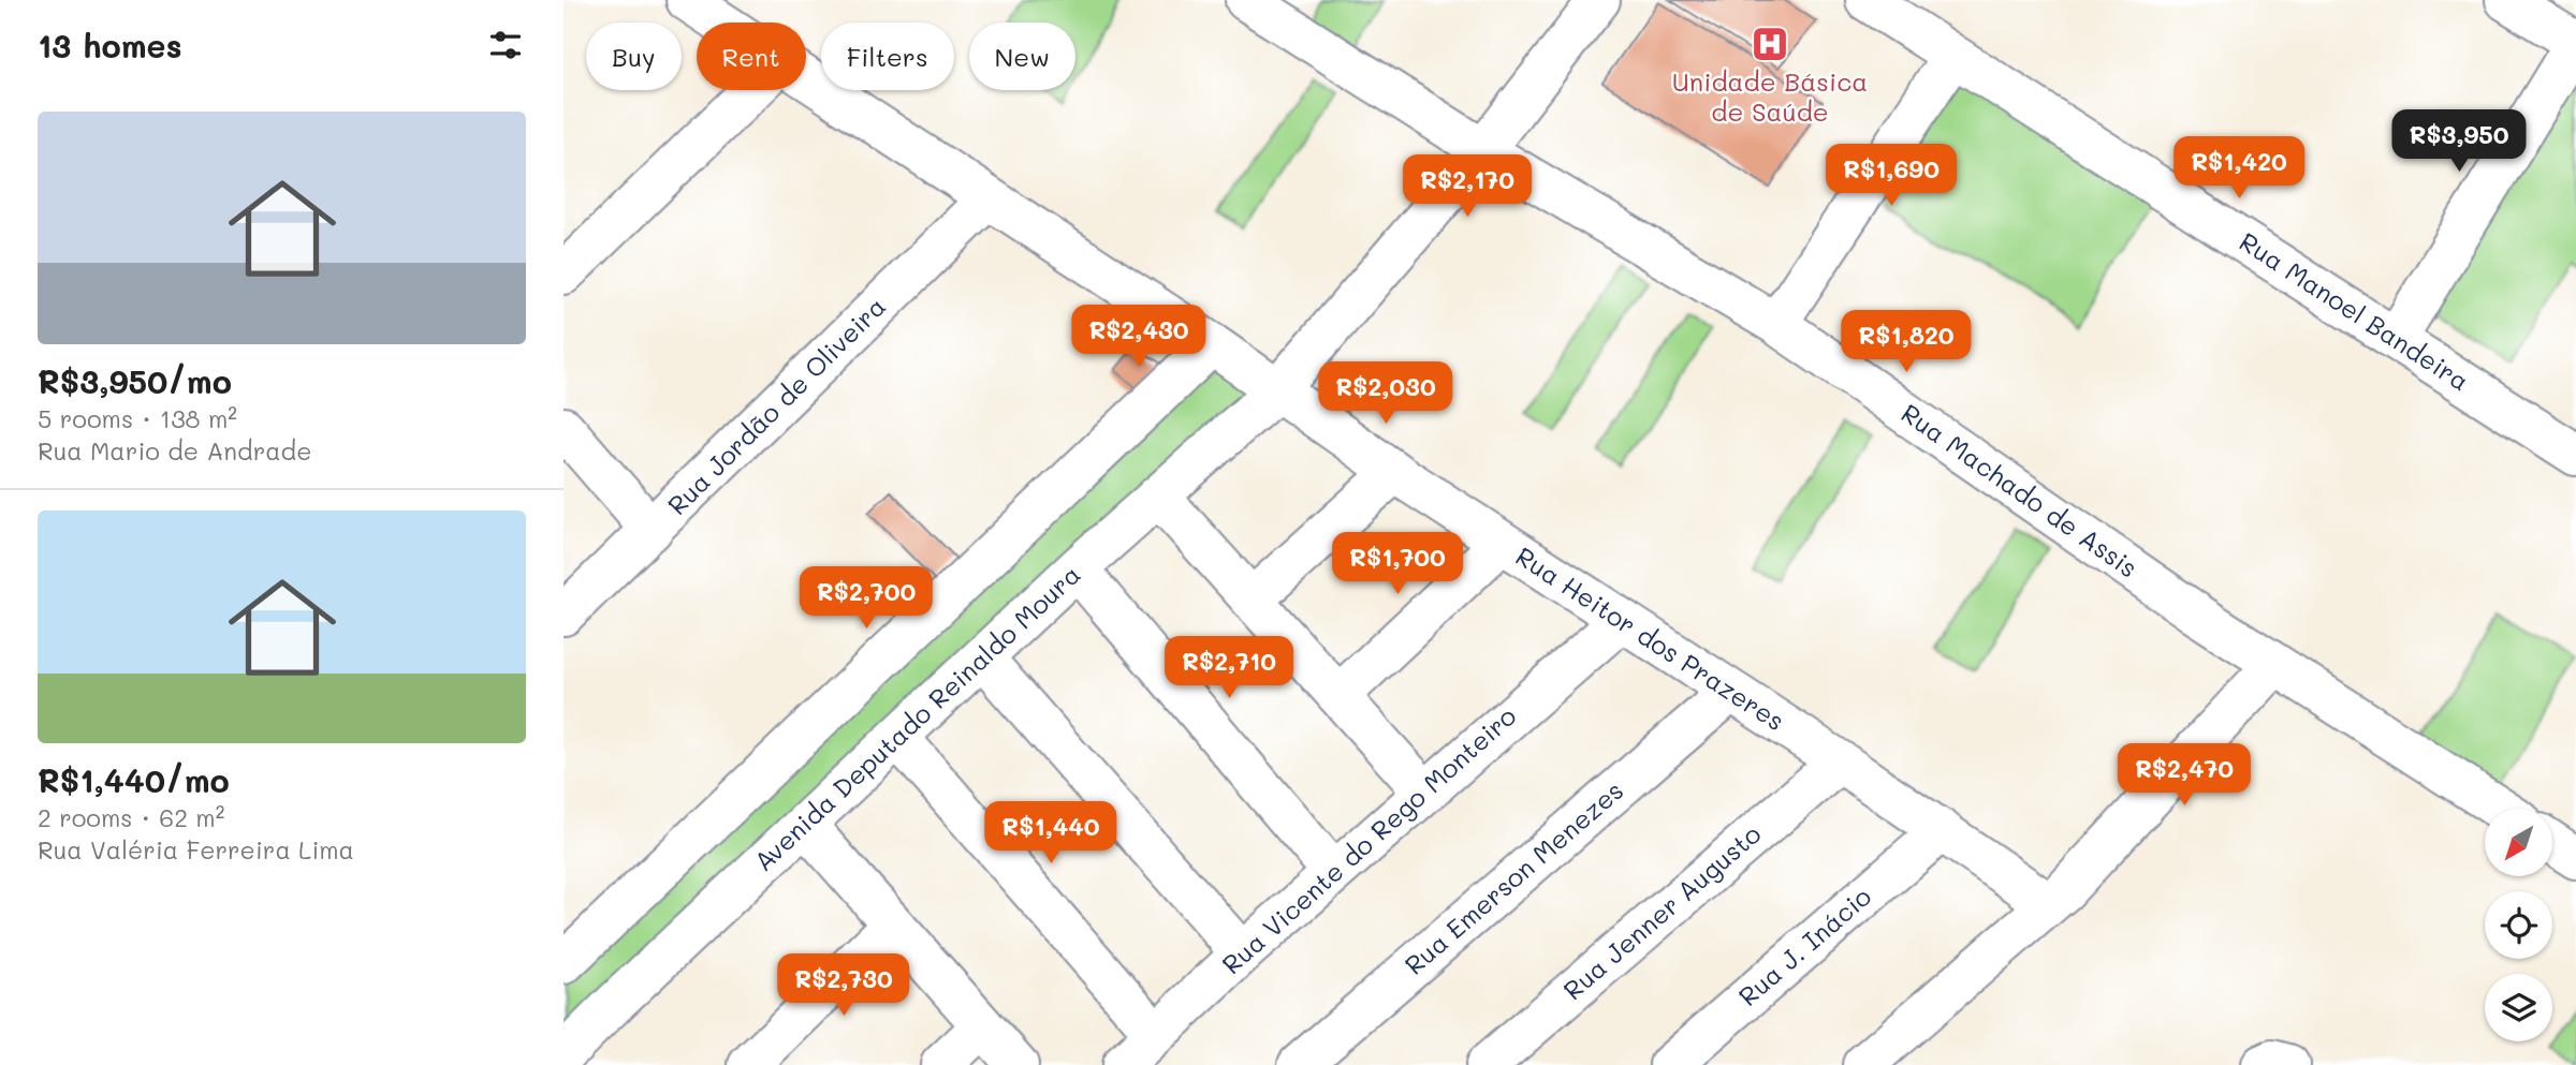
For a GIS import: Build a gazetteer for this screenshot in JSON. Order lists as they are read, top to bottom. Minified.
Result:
{"streets":{"street":["Rua Manoel Bandeira","Rua Jordão de Oliveira","Rua Machado de Assis","Rua Heitor dos Prazeres","Avenida Deputado Reinaldo Moura","Rua Vicente do Rego Monteiro","Rua Emerson Menezes","Rua Jenner Augusto","Rua J. Inácio"]},"crossings":[["Rua Jordão de Oliveira","Rua Heitor dos Prazeres"],["Rua Machado de Assis","Avenida Deputado Reinaldo Moura"],["Rua Heitor dos Prazeres","Avenida Deputado Reinaldo Moura"],["Rua Heitor dos Prazeres","Rua Vicente do Rego Monteiro"],["Rua Heitor dos Prazeres","Rua Emerson Menezes"],["Rua Heitor dos Prazeres","Rua Jenner Augusto"],["Rua Heitor dos Prazeres","Rua J. Inácio"]],"places":{"hospital":["Unidade Básica de Saúde"]},"north":"bottom left","page":{"heading":"13 homes","chip":["Buy","Rent","Filters","New"],"list":[{"name":"R$3,950/mo","note":"5 rooms · 138 m² · Rua Mario de Andrade"},{"name":"R$1,440/mo","note":"2 rooms · 62 m² · Rua Valéria Ferreira Lima"}],"price":["R$3,950","R$1,420","R$1,690","R$2,170","R$2,430","R$1,820","R$2,030","R$1,700","R$2,700","R$2,710","R$2,470","R$1,440","R$2,730"]}}
